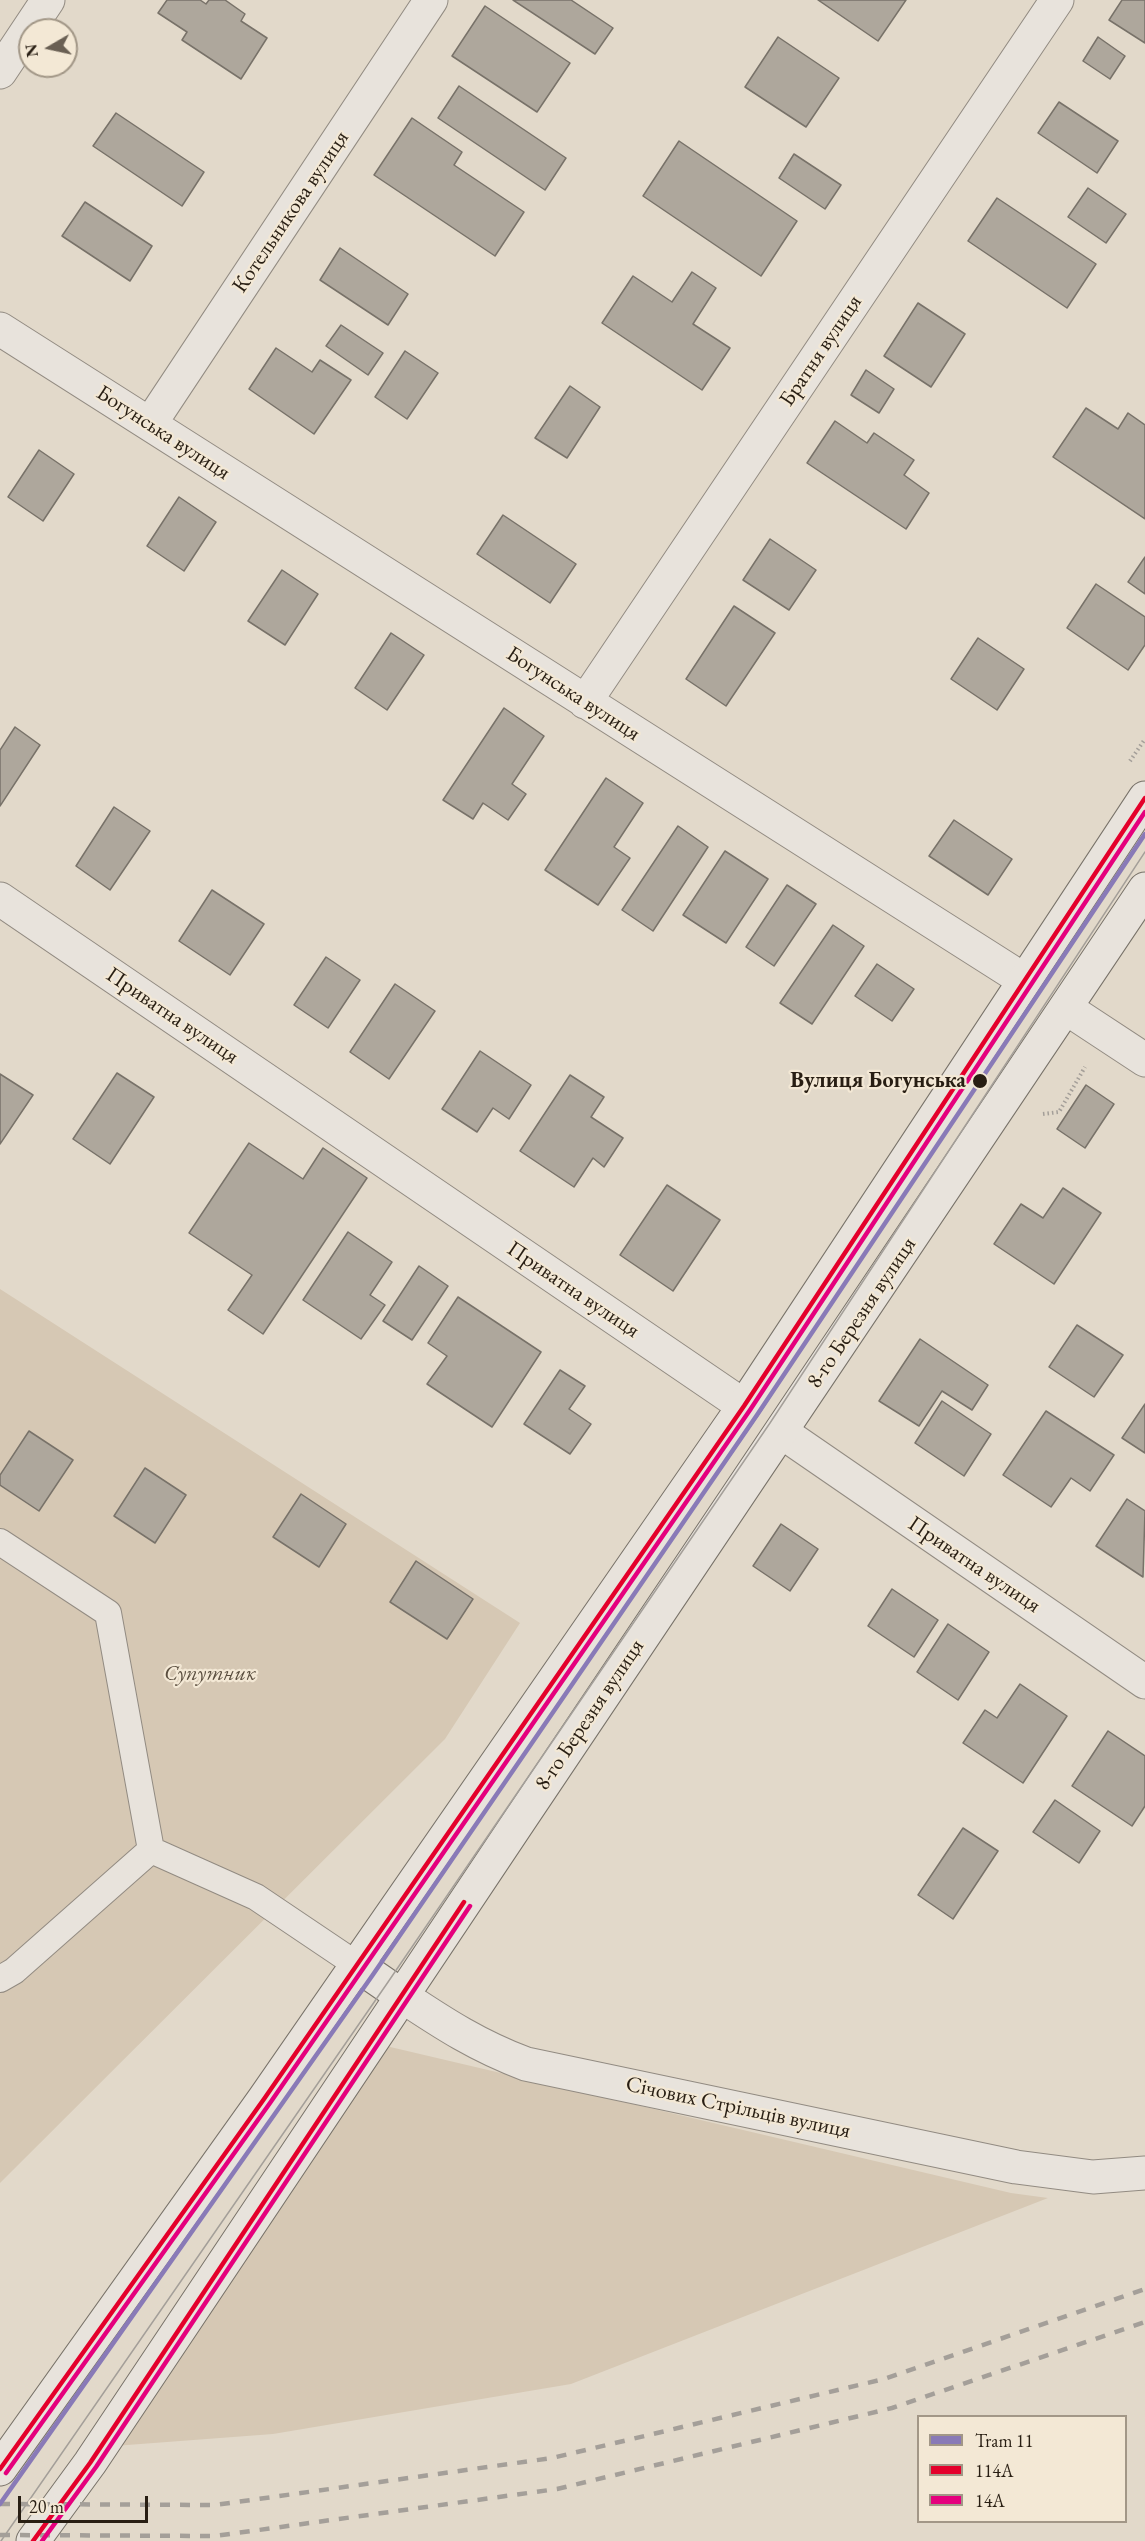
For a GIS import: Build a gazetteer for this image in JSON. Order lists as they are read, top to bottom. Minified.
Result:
{"streets":{"street":["Котельникова вулиця","Братня вулиця","Богунська вулиця","Приватна вулиця","8-го Березня вулиця","Січових Стрільців вулиця"]},"crossings":[["Котельникова вулиця","Богунська вулиця"],["Братня вулиця","Богунська вулиця"],["Богунська вулиця","8-го Березня вулиця"],["Приватна вулиця","8-го Березня вулиця"],["8-го Березня вулиця","Січових Стрільців вулиця"]],"parks":["Супутник"],"places":["Вулиця Богунська"],"lines":["transit line 114А","transit line 14А","tram line 11"],"legend":["Tram 11","114А","14А"],"scale_bar":"20 m","north":"left"}
